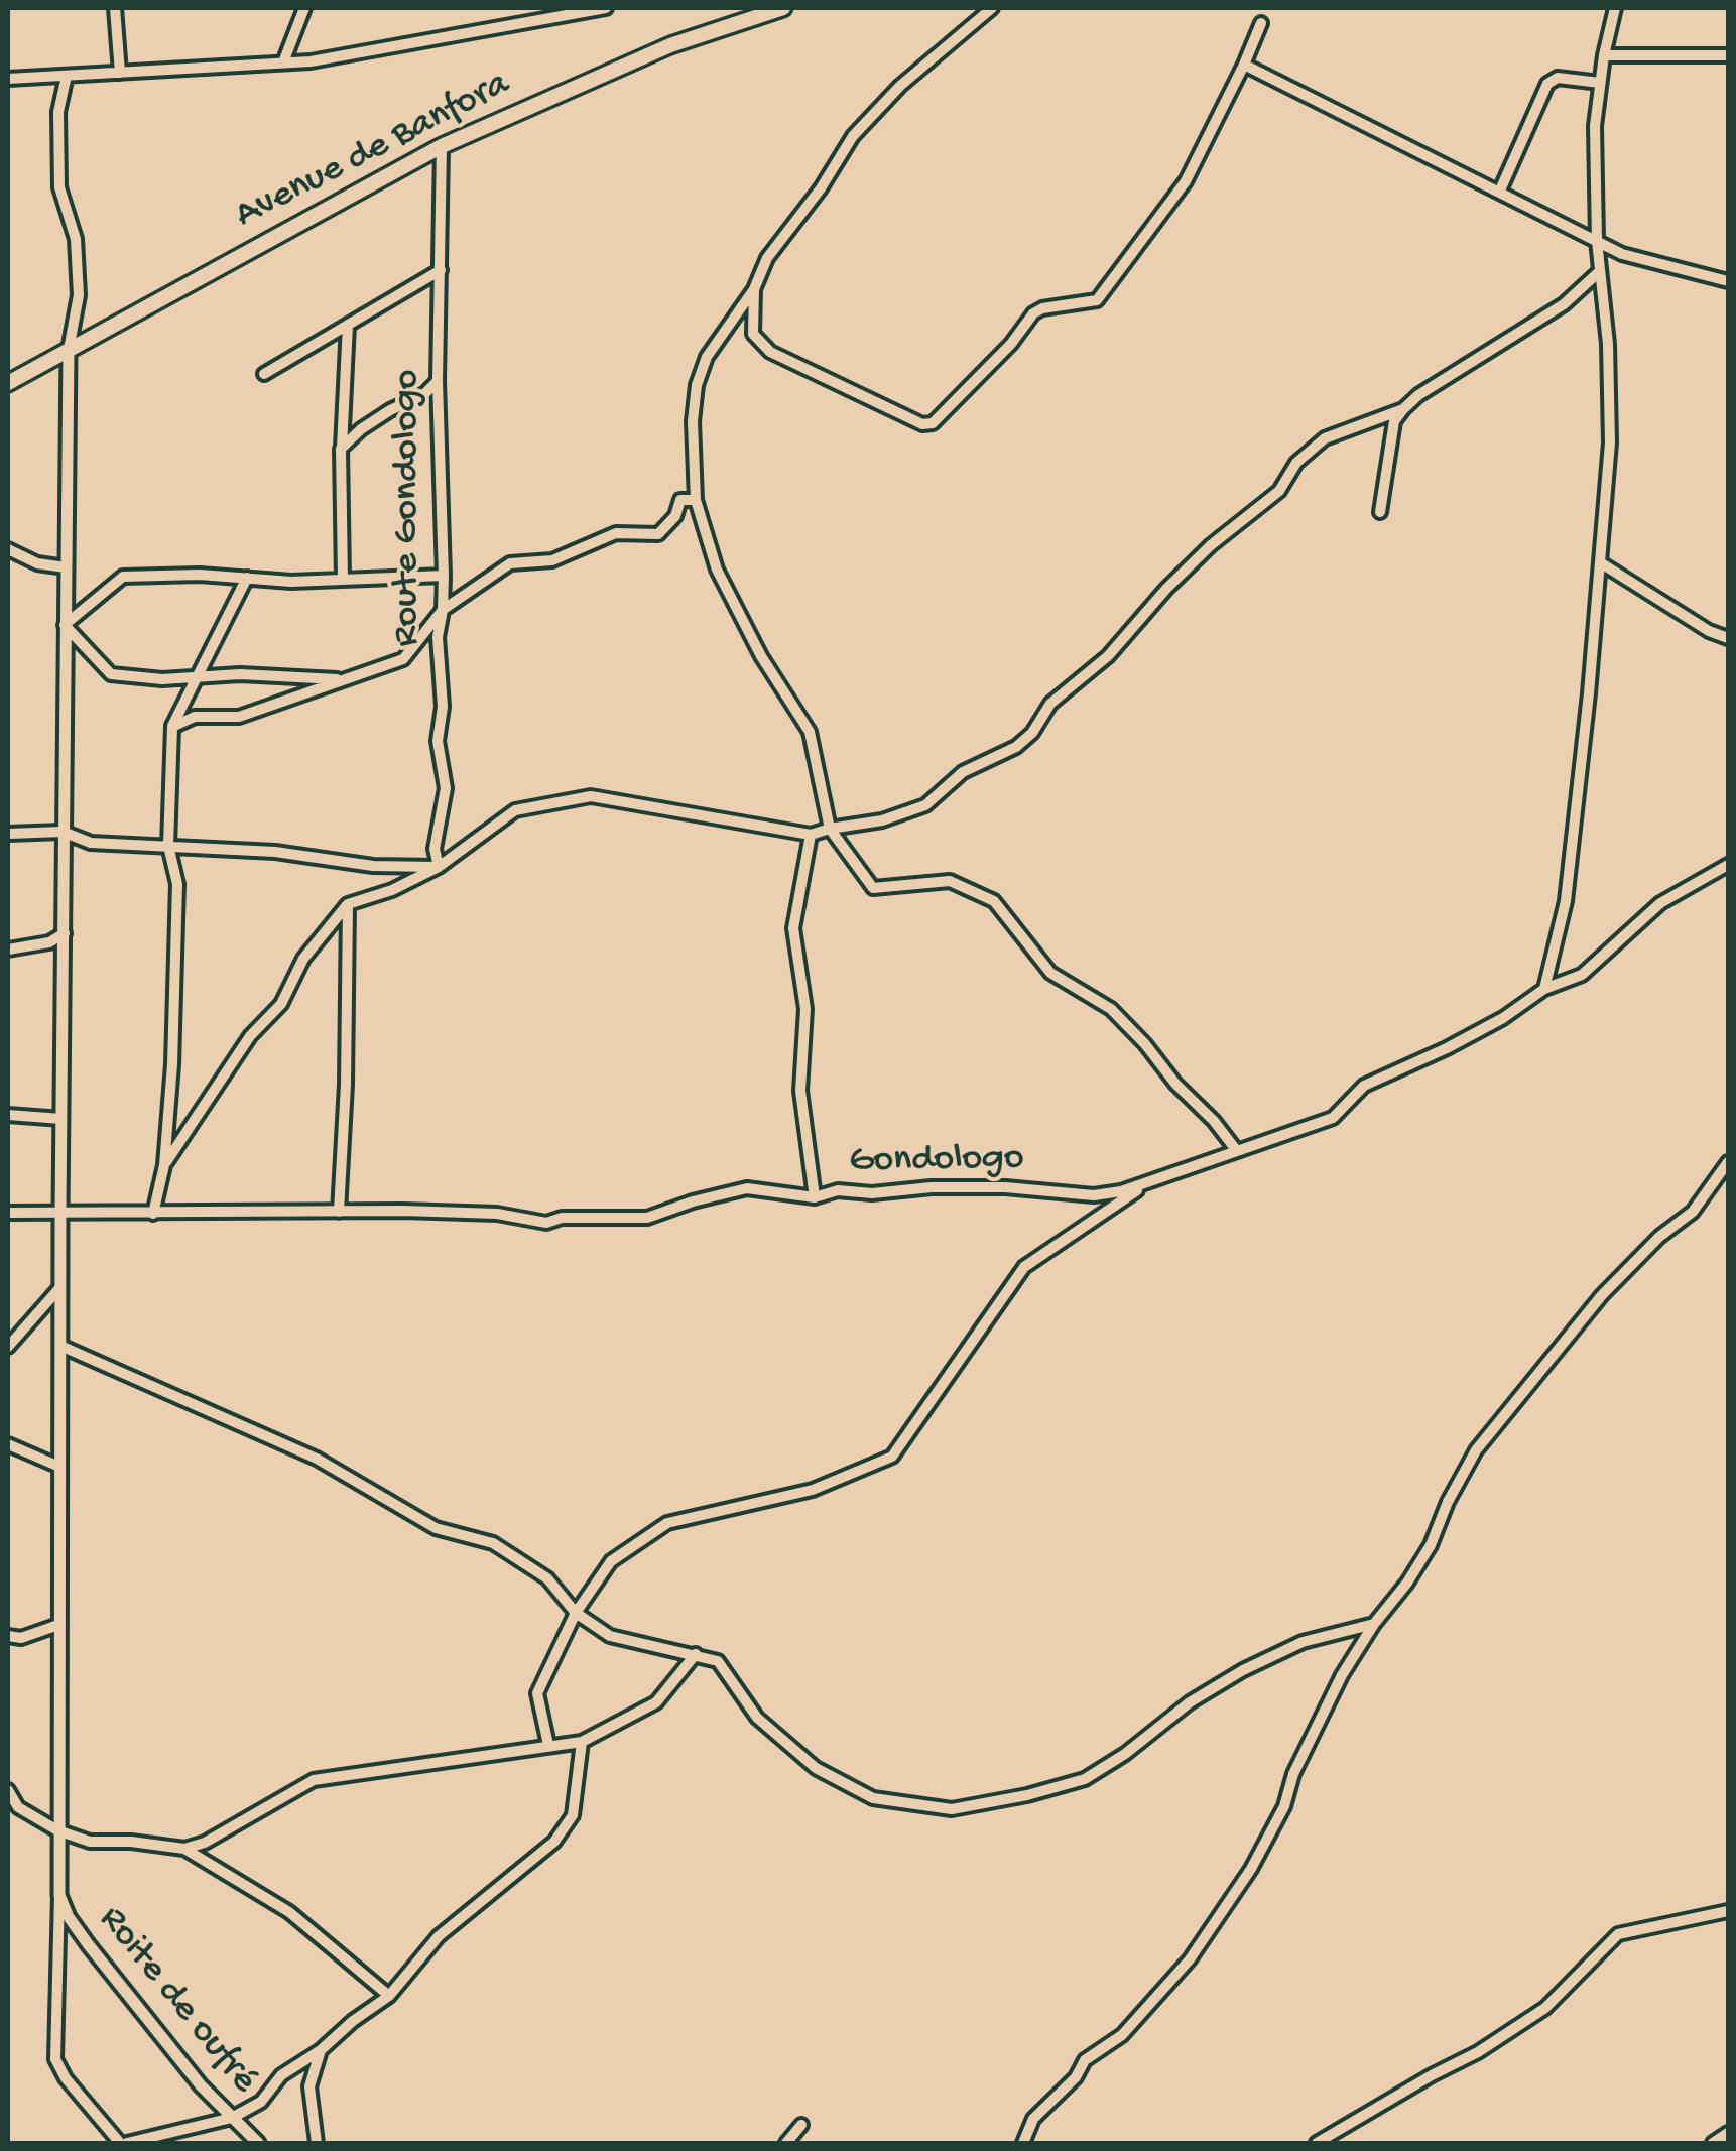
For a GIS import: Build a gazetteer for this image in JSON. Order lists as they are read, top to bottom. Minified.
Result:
{"streets":{"main road":["Avenue de Banfora"],"street":["Route Gondologo","Gondologo","Roite de oufré"]},"crossings":[["Avenue de Banfora","Route Gondologo"],["Avenue de Banfora","Roite de oufré"],["Gondologo","Roite de oufré"]]}
